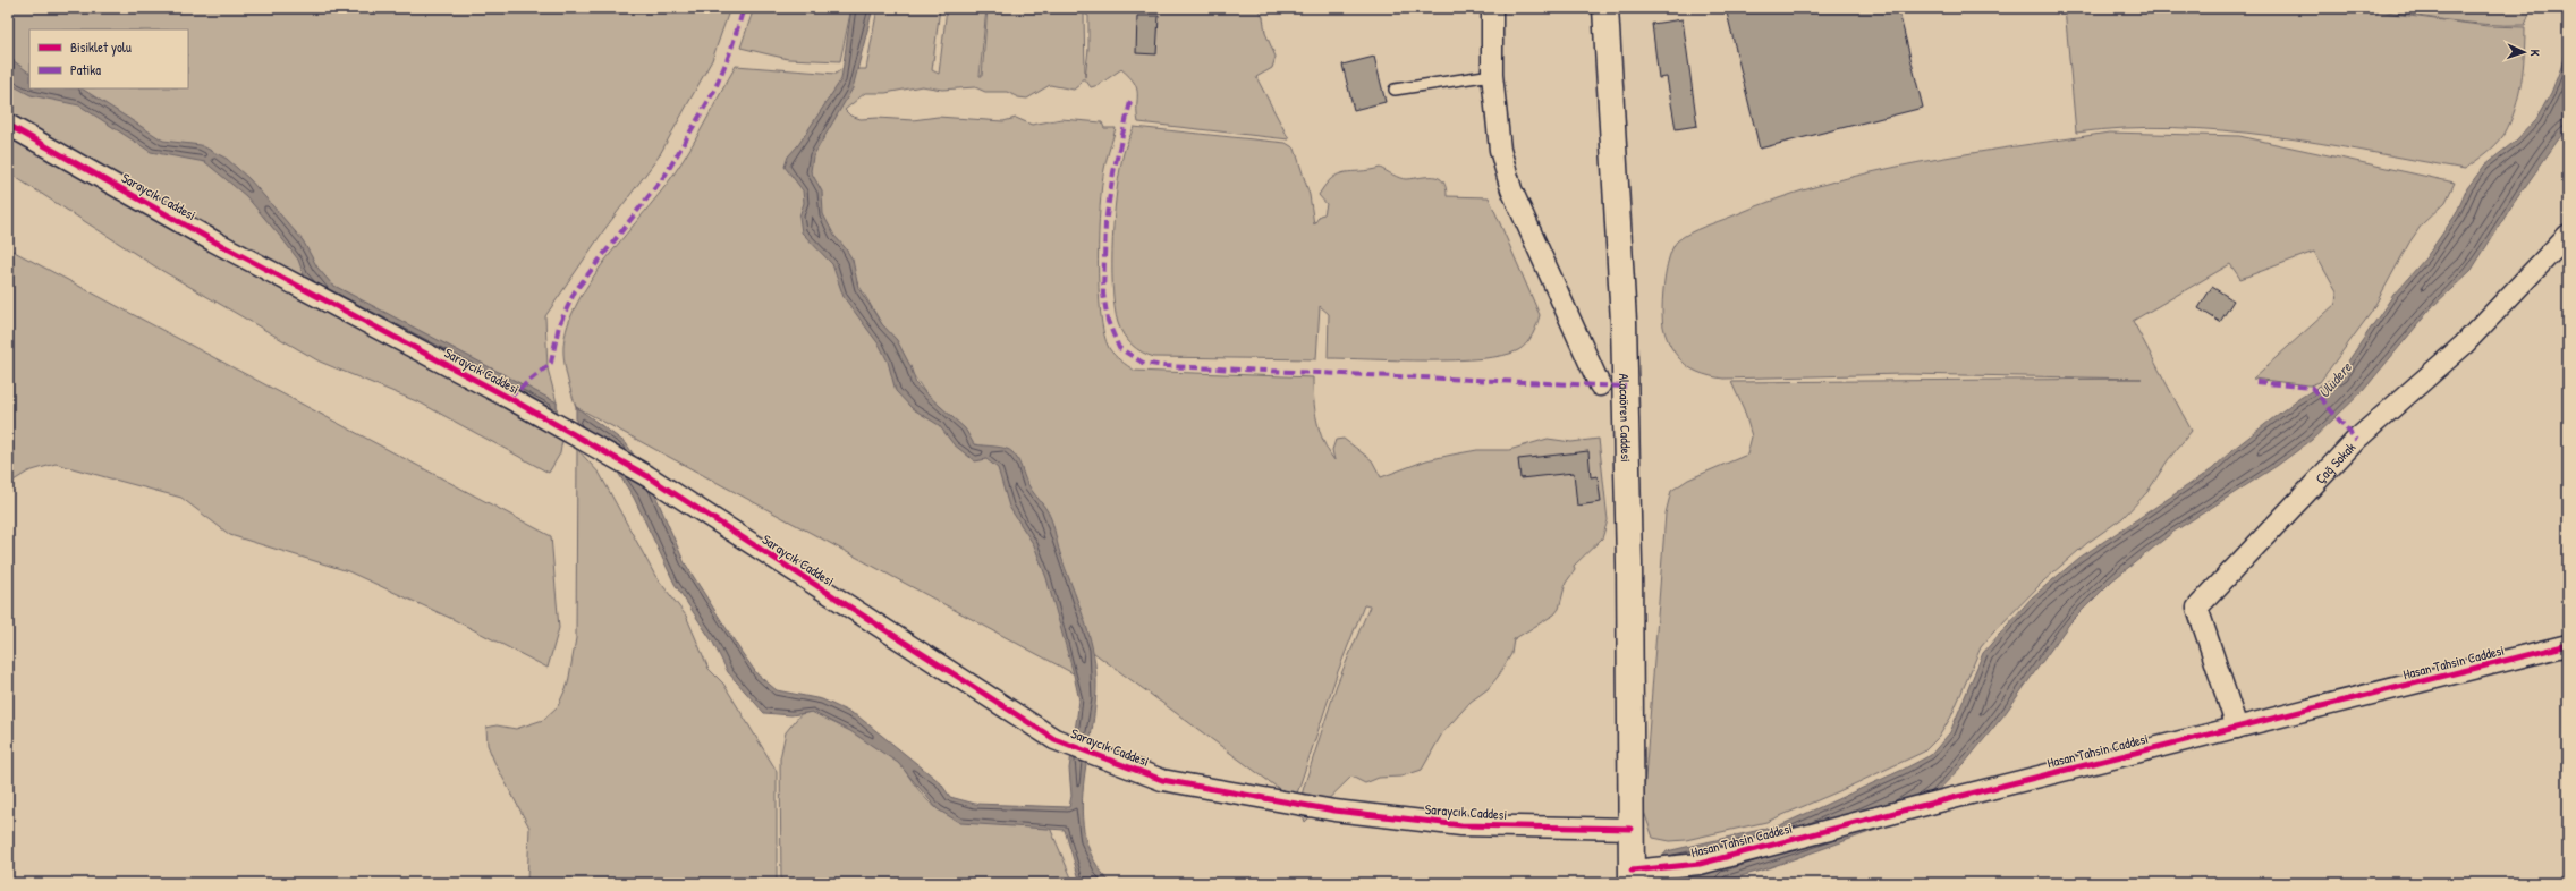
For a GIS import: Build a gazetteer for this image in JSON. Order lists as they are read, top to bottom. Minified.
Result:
{"streets":{"street":["Saraycık Caddesi","Alacaören Caddesi","Çağ Sokak","Hasan Tahsin Caddesi"]},"crossings":[["Saraycık Caddesi","Alacaören Caddesi"],["Alacaören Caddesi","Hasan Tahsin Caddesi"],["Çağ Sokak","Hasan Tahsin Caddesi"]],"water":["Uludere"],"legend":["Bisiklet yolu","Patika"],"north":"right"}
